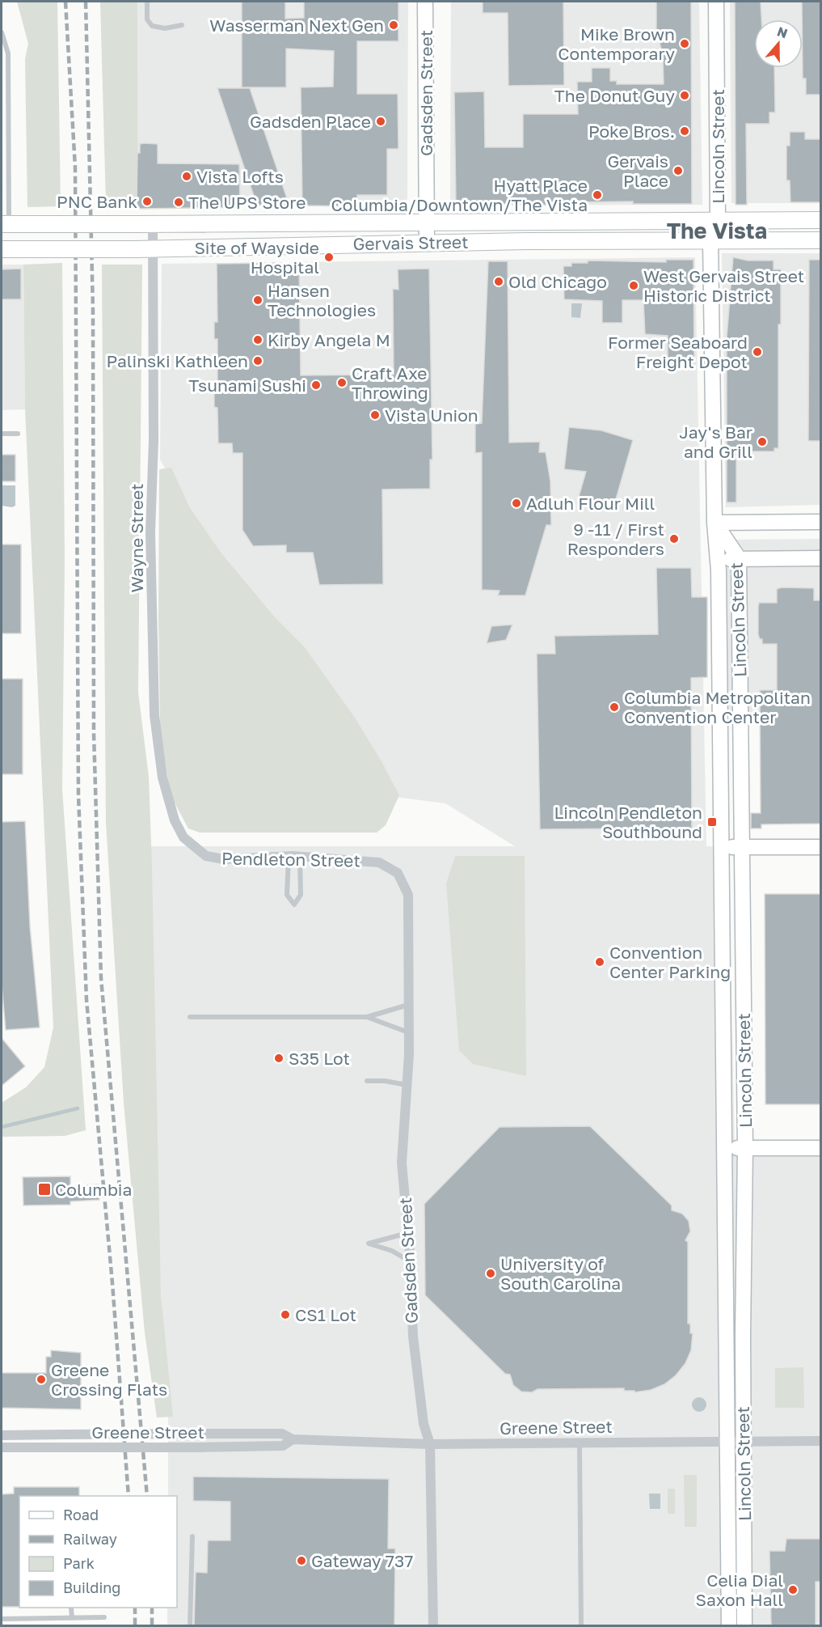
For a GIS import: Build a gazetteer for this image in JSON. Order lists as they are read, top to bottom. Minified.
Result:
{"streets":{"main road":["Gervais Street"],"street":["Gadsden Street","Lincoln Street","Wayne Street","Pendleton Street","Greene Street"]},"crossings":[["Gadsden Street","Gervais Street"],["Gadsden Street","Pendleton Street"],["Gadsden Street","Greene Street"],["Lincoln Street","Gervais Street"],["Lincoln Street","Greene Street"],["Gervais Street","Wayne Street"],["Wayne Street","Pendleton Street"]],"districts":["The Vista"],"places":{"other":["Wasserman Next Gen","Mike Brown Contemporary","The Donut Guy","Gadsden Place","Poke Bros.","Gervais Place","Vista Lofts","Hyatt Place Columbia/Downtown/The Vista","PNC Bank","The UPS Store","Site of Wayside Hospital","Old Chicago","West Gervais Street Historic District","Hansen Technologies","Kirby Angela M","Former Seaboard Freight Depot","Palinski Kathleen","Craft Axe Throwing","Tsunami Sushi","Vista Union","Jay's Bar and Grill","Adluh Flour Mill","9 -11 / First Responders","Columbia Metropolitan Convention Center","Convention Center Parking","S35 Lot","University of South Carolina","CS1 Lot","Greene Crossing Flats","Gateway 737","Celia Dial Saxon Hall"],"transit":["Lincoln Pendleton Southbound","Columbia"]},"legend":["Road","Railway","Park","Building"],"north":"top"}
